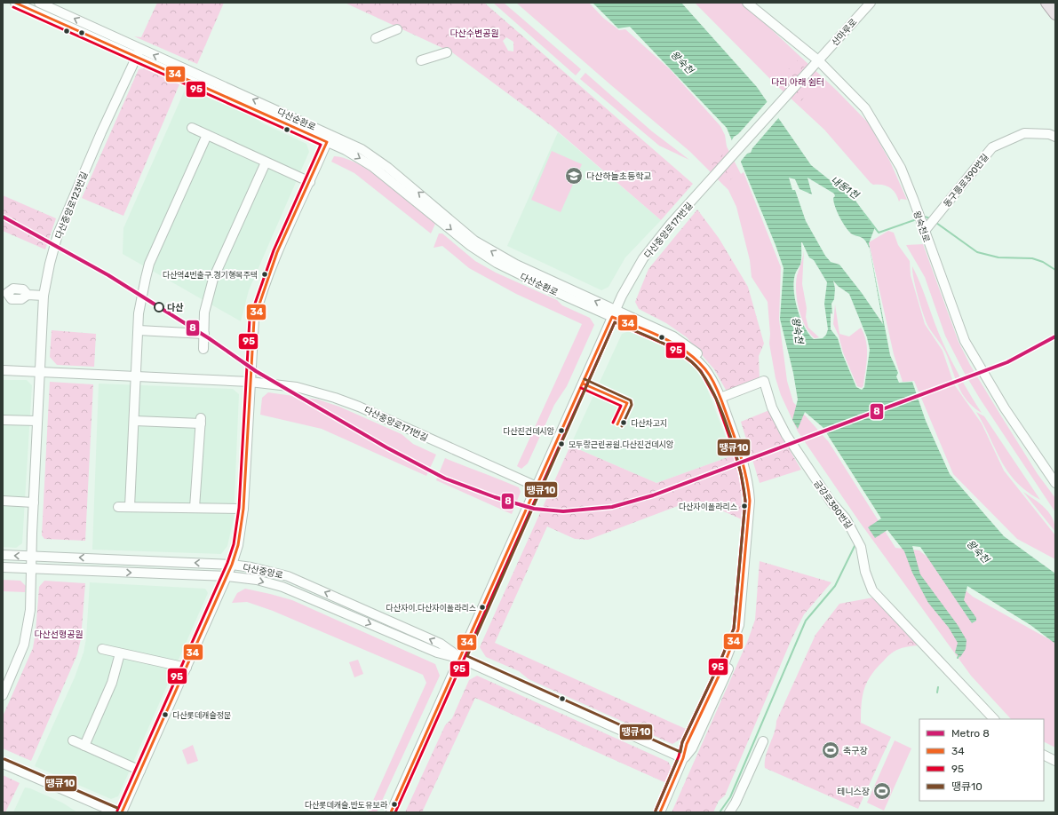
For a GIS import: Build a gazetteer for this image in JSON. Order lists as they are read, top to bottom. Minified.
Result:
{"streets":{"street":["산마루로","다산순환로","동구릉로390번길","다산중앙로123번길","왕숙천로","다산중앙로171번길","금강로380번길","다산중앙로"]},"crossings":[["산마루로","왕숙천로"],["산마루로","다산중앙로171번길"],["다산순환로","다산중앙로123번길"],["다산순환로","다산중앙로171번길"],["다산순환로","금강로380번길"],["다산순환로","다산중앙로"],["동구릉로390번길","왕숙천로"],["다산중앙로123번길","다산중앙로"],["왕숙천로","다산중앙로171번길"],["다산중앙로171번길","다산중앙로"]],"water":["왕숙천","내동1천"],"parks":["다산수변공원","다리 아래 쉼터","다산선형공원"],"places":{"school or university":["다산하늘초등학교"],"other":["다산역4번출구.경기행복주택","다산","다산차고지","다산진건데시앙","모두랑근린공원.다산진건데시앙","다산자이폴라리스","다산자이.다산자이폴라리스","다산롯데캐슬정문","다산롯데캐슬.반도유보라"],"sports":["축구장","테니스장"]},"lines":["transit line 34","transit line 95","metro line 8","transit line 땡큐10"],"legend":["Metro 8","34","95","땡큐10"]}
